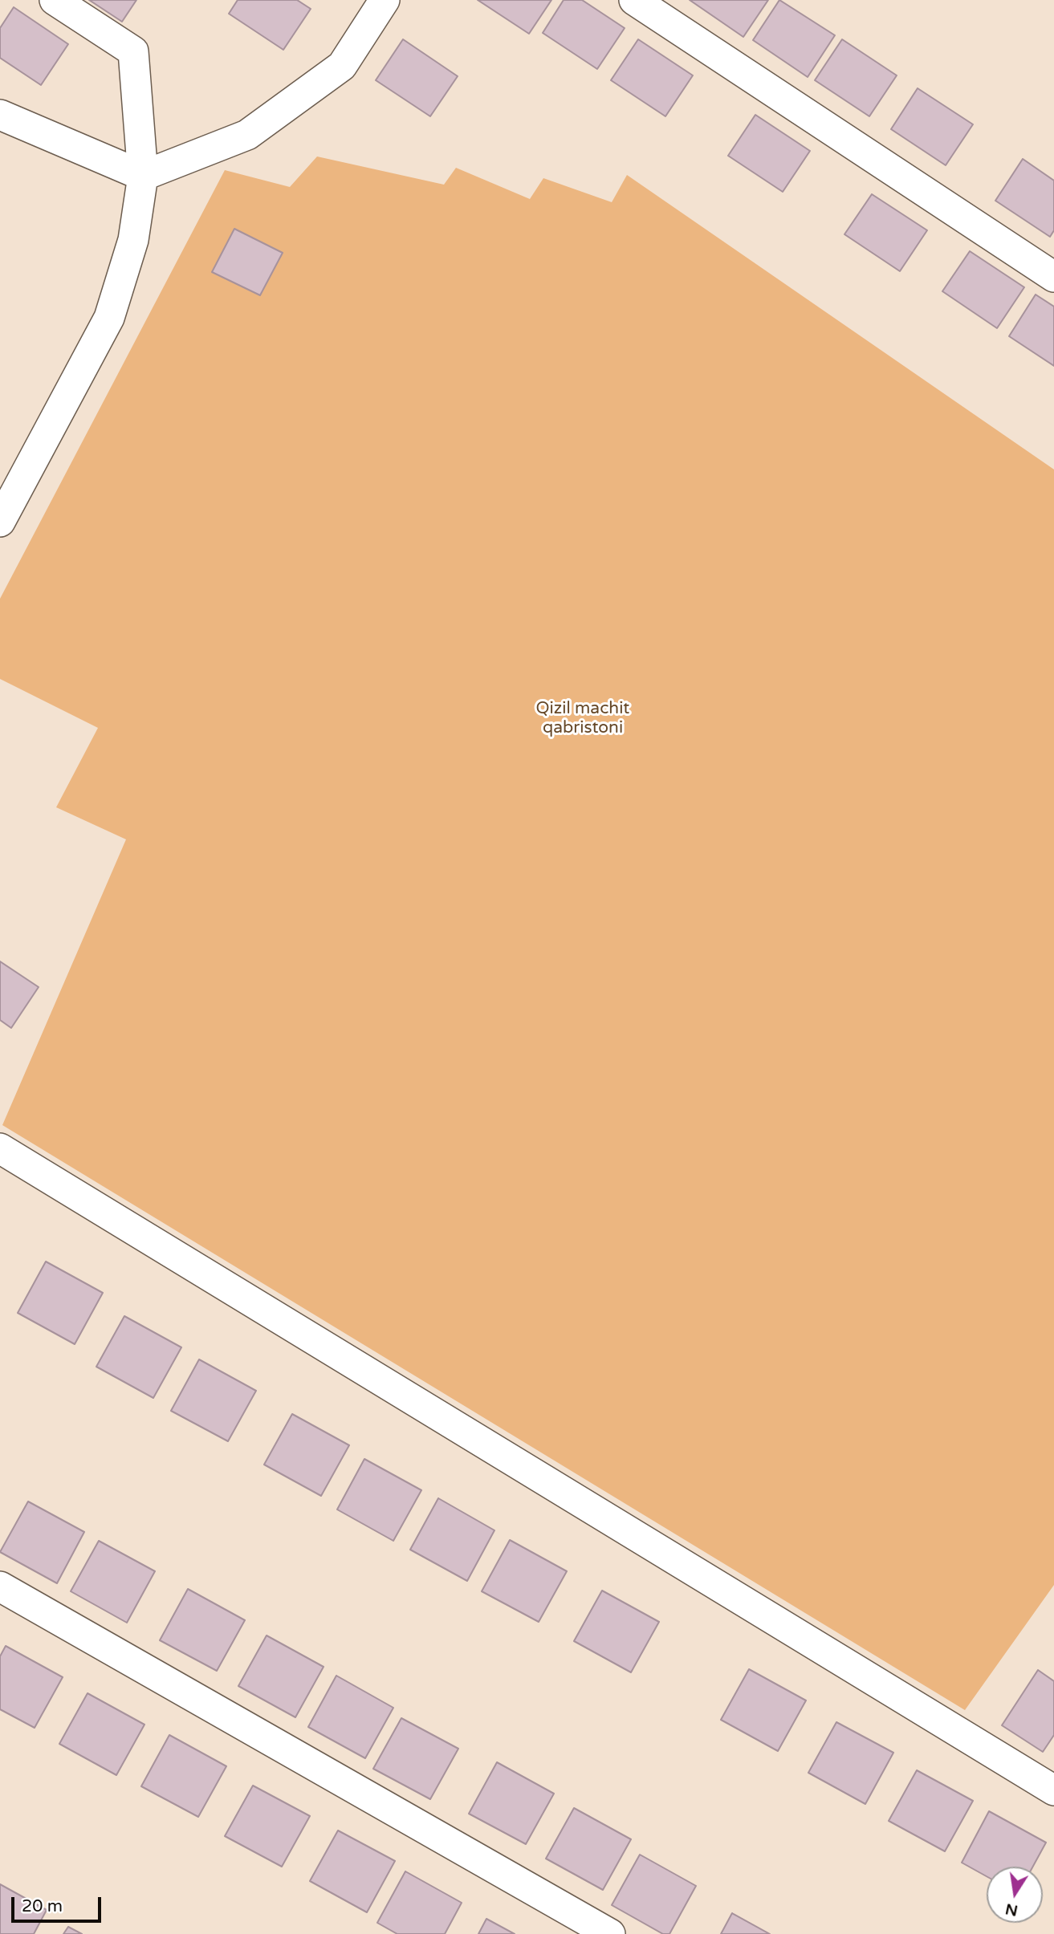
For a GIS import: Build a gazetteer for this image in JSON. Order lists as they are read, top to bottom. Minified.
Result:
{"parks":["Qizil machit qabristoni"],"scale_bar":"20 m","north":"bottom"}
